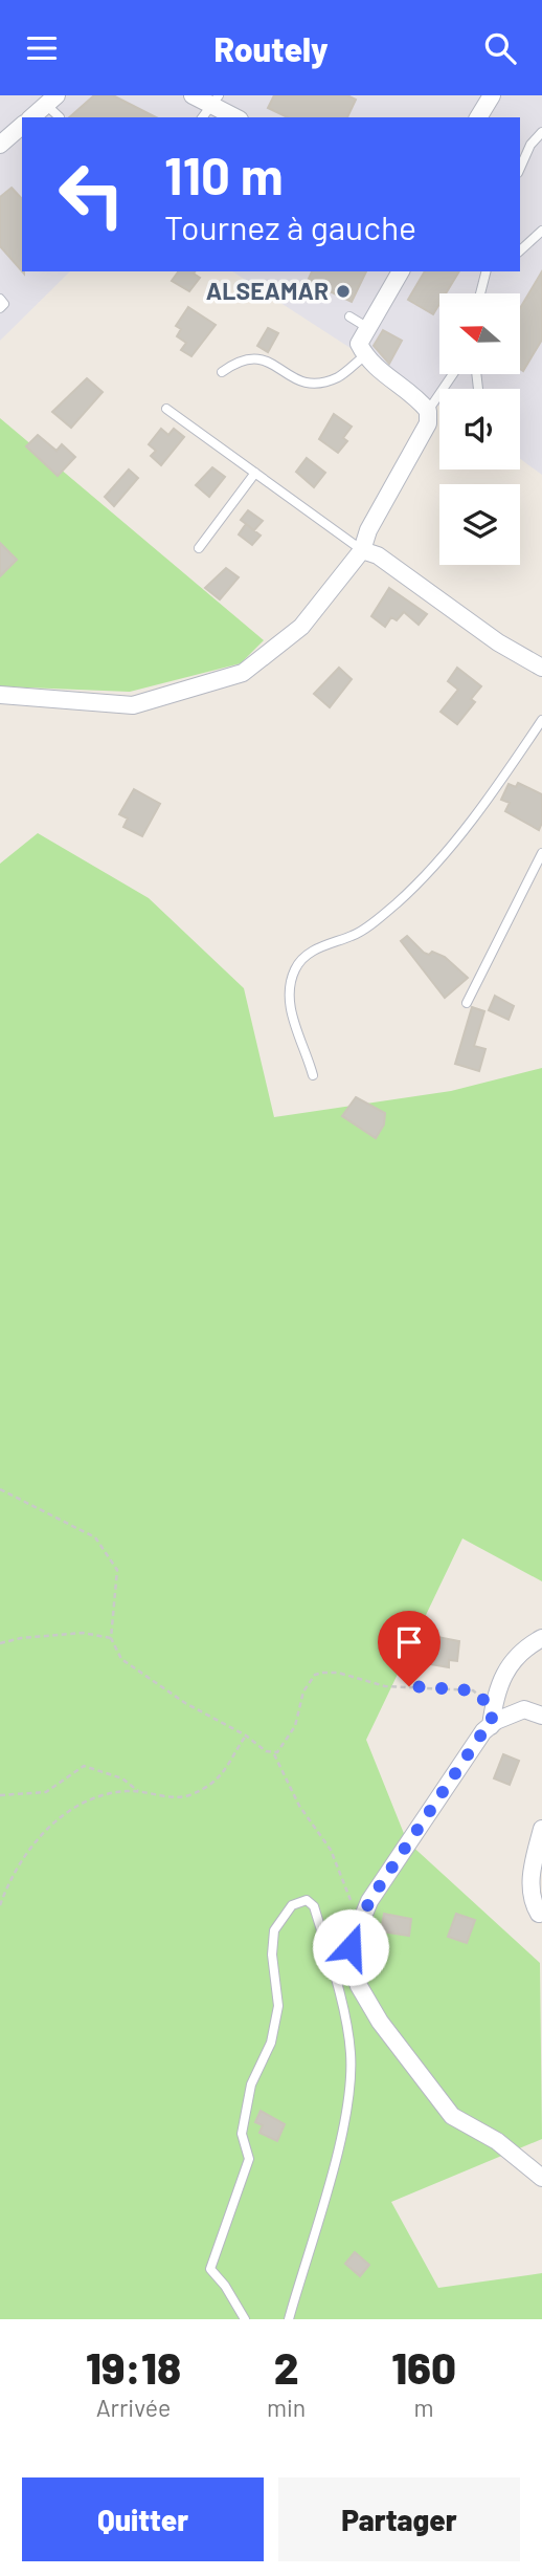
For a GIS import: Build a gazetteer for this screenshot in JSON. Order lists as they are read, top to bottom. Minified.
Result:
{"places":["ALSEAMAR"],"north":"left","page":{"header":"Routely","turn":["110 m","Tournez à gauche"],"eta":["19:18","Arrivée","2","min","160","m"],"buttons":["Quitter","Partager"]}}
